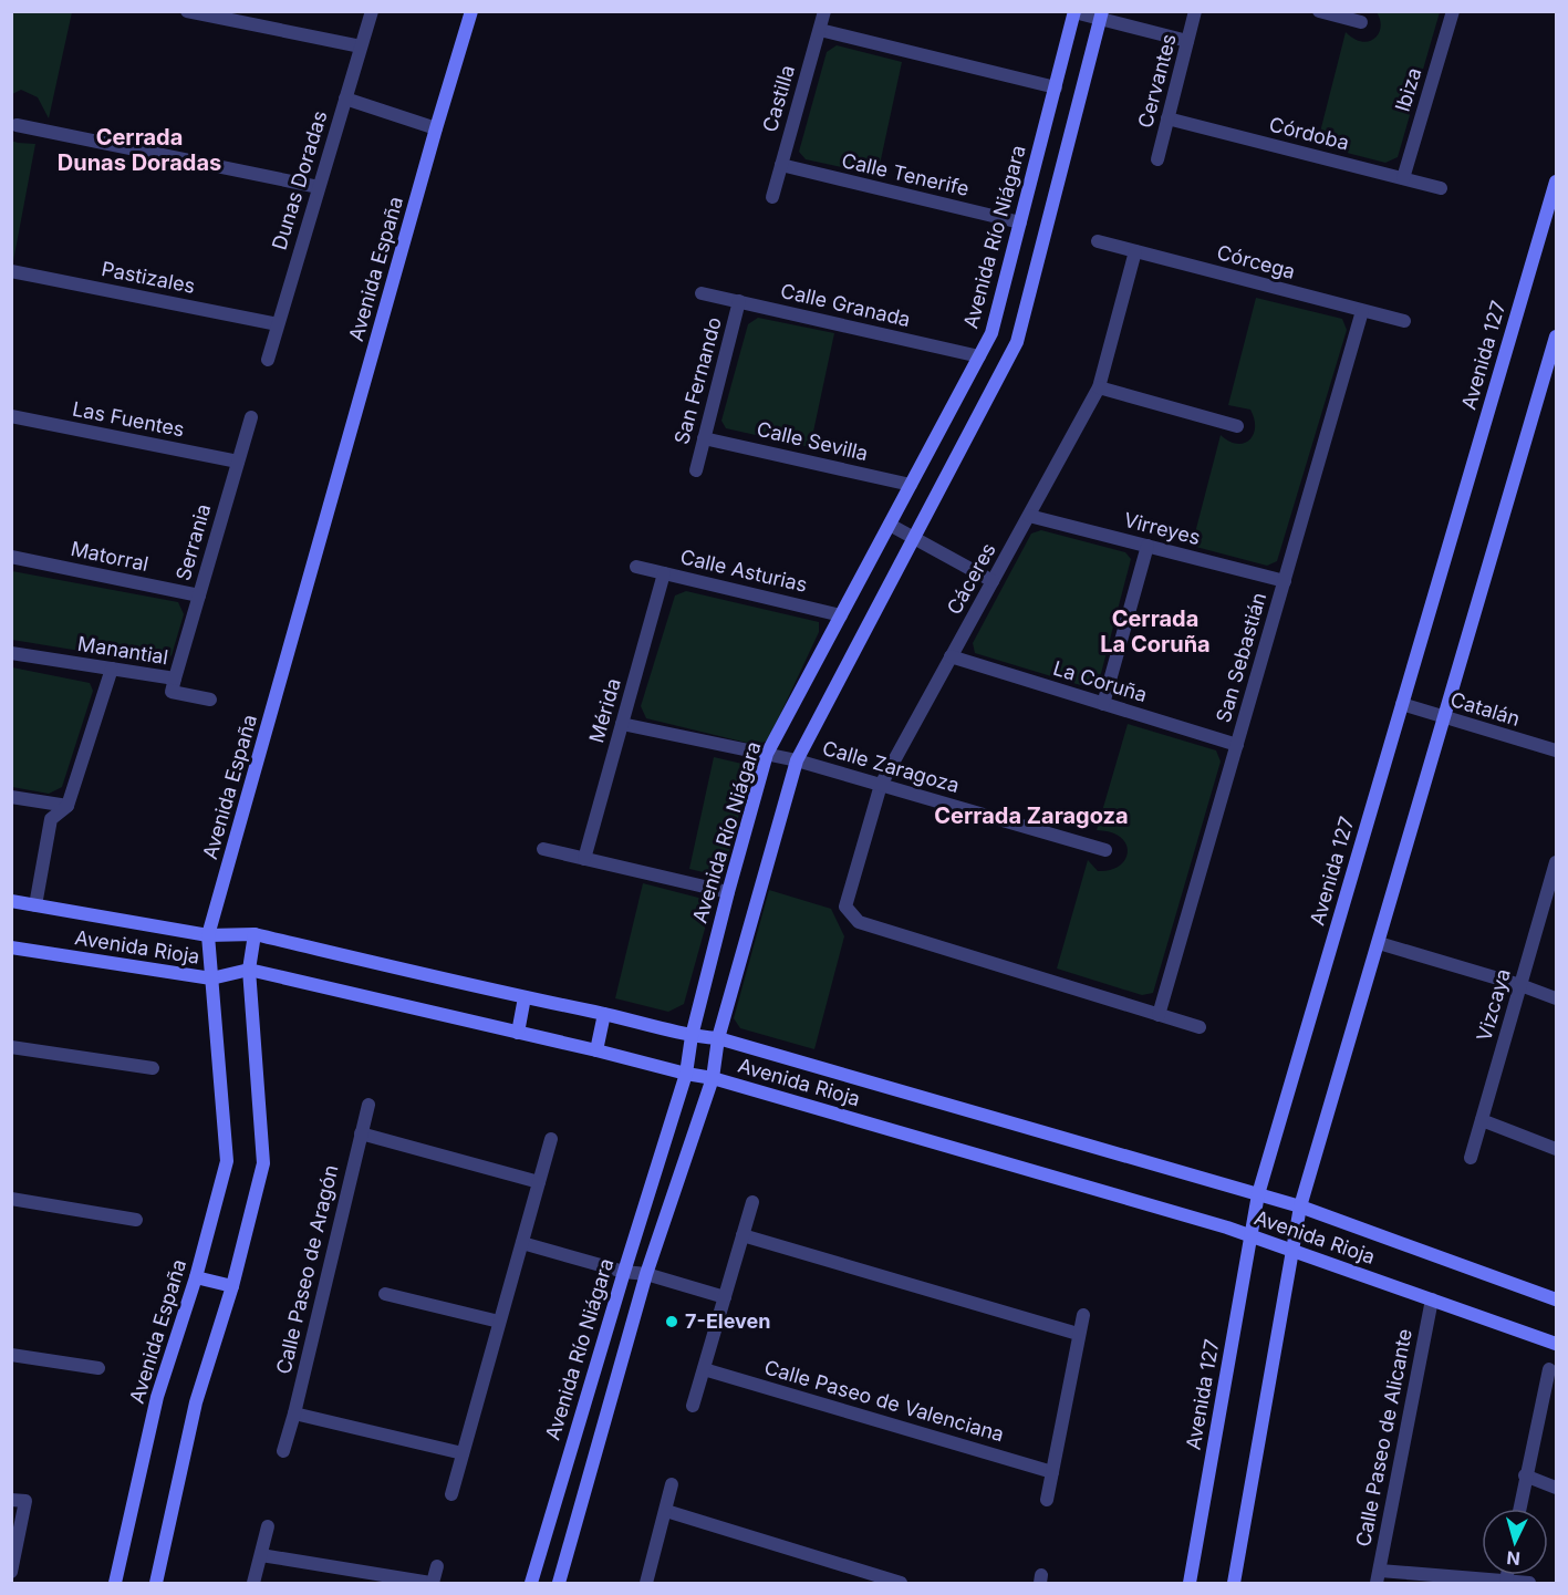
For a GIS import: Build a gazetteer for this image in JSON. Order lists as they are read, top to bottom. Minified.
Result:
{"streets":{"main road":["Avenida Río Niágara","Avenida España","Avenida 127","Avenida Rioja"],"street":["Cervantes","Ibiza","Castilla","Córdoba","Calle Tenerife","Dunas Doradas","Córcega","Pastizales","Calle Granada","San Fernando","Las Fuentes","Calle Sevilla","Virreyes","Serrania","Matorral","Calle Asturias","Cáceres","Manantial","San Sebastián","La Coruña","Catalán","Mérida","Calle Zaragoza","Vizcaya","Calle Paseo de Aragón","Calle Paseo de Valenciana","Calle Paseo de Alicante"]},"crossings":[["Cervantes","Córdoba"],["Ibiza","Córdoba"],["Castilla","Calle Tenerife"],["Calle Tenerife","Avenida Río Niágara"],["Dunas Doradas","Pastizales"],["Avenida Río Niágara","Calle Granada"],["Avenida Río Niágara","Calle Sevilla"],["Avenida Río Niágara","Calle Asturias"],["Avenida Río Niágara","Calle Zaragoza"],["Avenida Río Niágara","Avenida Rioja"],["Córcega","Cáceres"],["Córcega","San Sebastián"],["Avenida España","Avenida Rioja"],["Calle Granada","San Fernando"],["Avenida 127","Catalán"],["Avenida 127","Avenida Rioja"],["San Fernando","Calle Sevilla"],["Las Fuentes","Serrania"],["Virreyes","Cáceres"],["Virreyes","San Sebastián"],["Serrania","Matorral"],["Serrania","Manantial"],["Calle Asturias","Mérida"],["Cáceres","San Sebastián"],["Cáceres","La Coruña"],["Cáceres","Calle Zaragoza"],["San Sebastián","La Coruña"],["Mérida","Calle Zaragoza"],["Avenida Rioja","Calle Paseo de Alicante"]],"districts":["Cerrada Dunas Doradas","Cerrada La Coruña","Cerrada Zaragoza"],"places":["7-Eleven"],"north":"bottom"}
